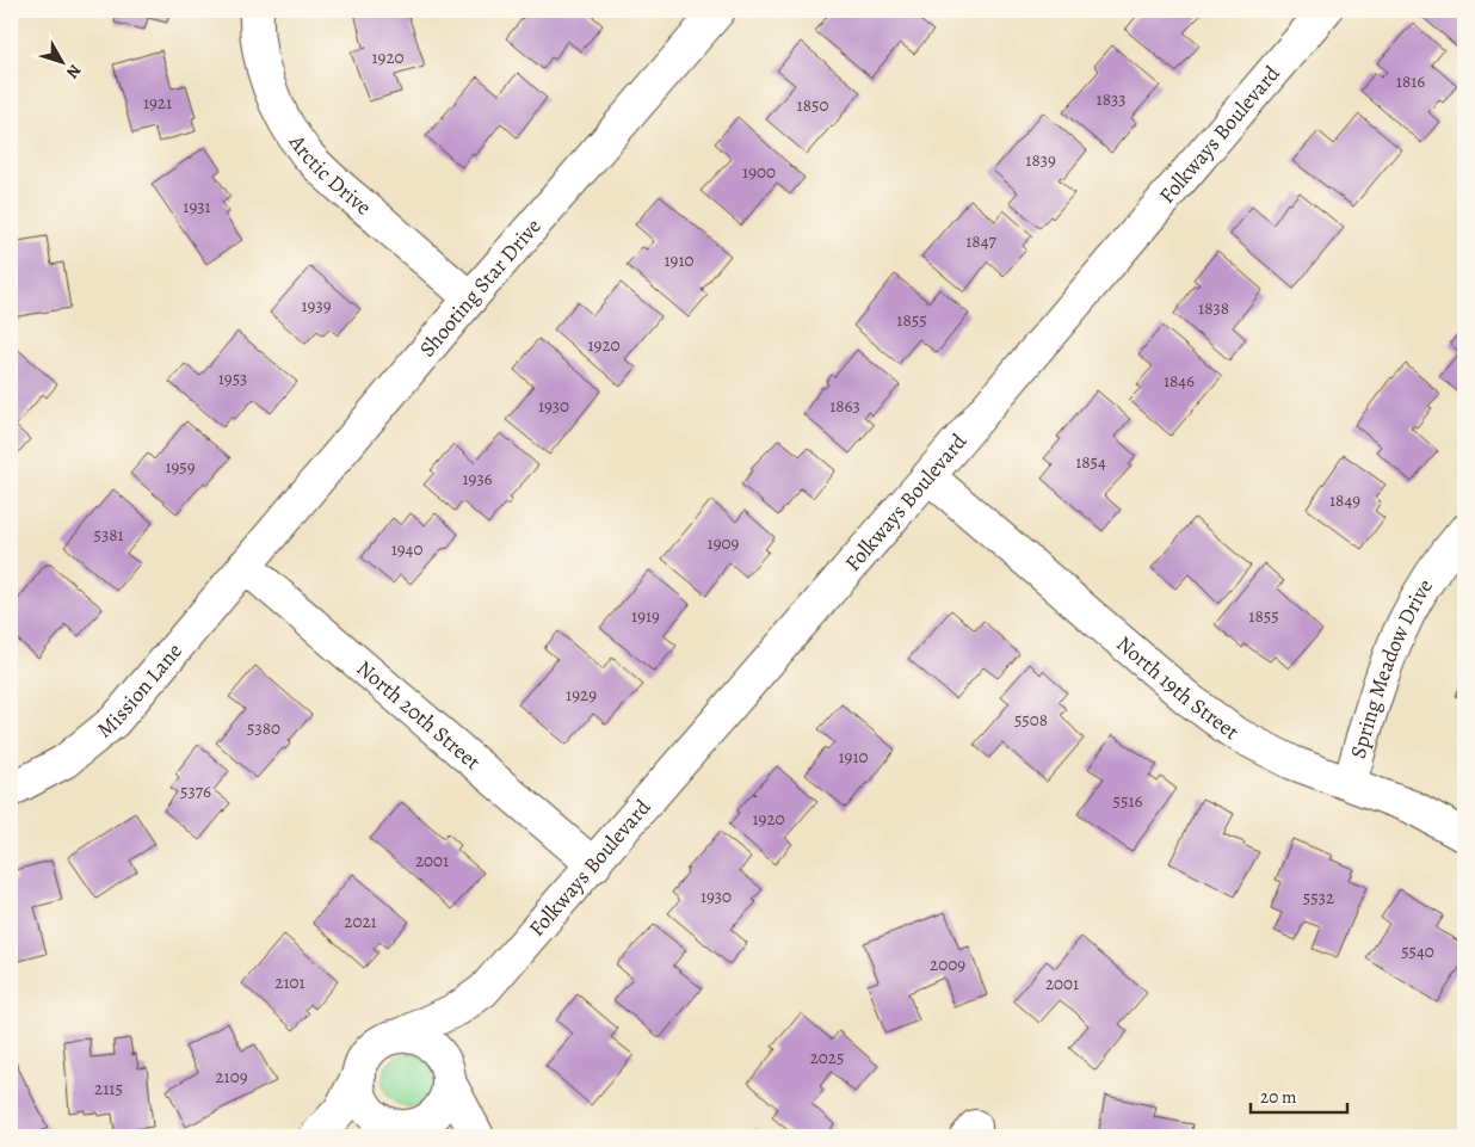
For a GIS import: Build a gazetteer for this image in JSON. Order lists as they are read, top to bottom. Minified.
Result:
{"streets":{"street":["Folkways Boulevard","Arctic Drive","Shooting Star Drive","Spring Meadow Drive","North 19th Street","Mission Lane","North 20th Street"]},"crossings":[["Folkways Boulevard","North 19th Street"],["Folkways Boulevard","North 20th Street"],["Arctic Drive","Shooting Star Drive"],["Shooting Star Drive","Mission Lane"],["Shooting Star Drive","North 20th Street"],["Spring Meadow Drive","North 19th Street"],["Mission Lane","North 20th Street"]],"house_numbers":["1920","1816","1833","1921","1850","1839","1900","1931","1847","1910","1939","1838","1855","1920","1953","1846","1930","1863","1854","1959","1936","1849","5381","1909","1940","1919","1855","1929","5508","5380","1910","5376","5516","1920","2001","1930","5532","2021","5540","2009","2101","2001","2025","2109","2115"],"scale_bar":"20 m","north":"bottom right"}
